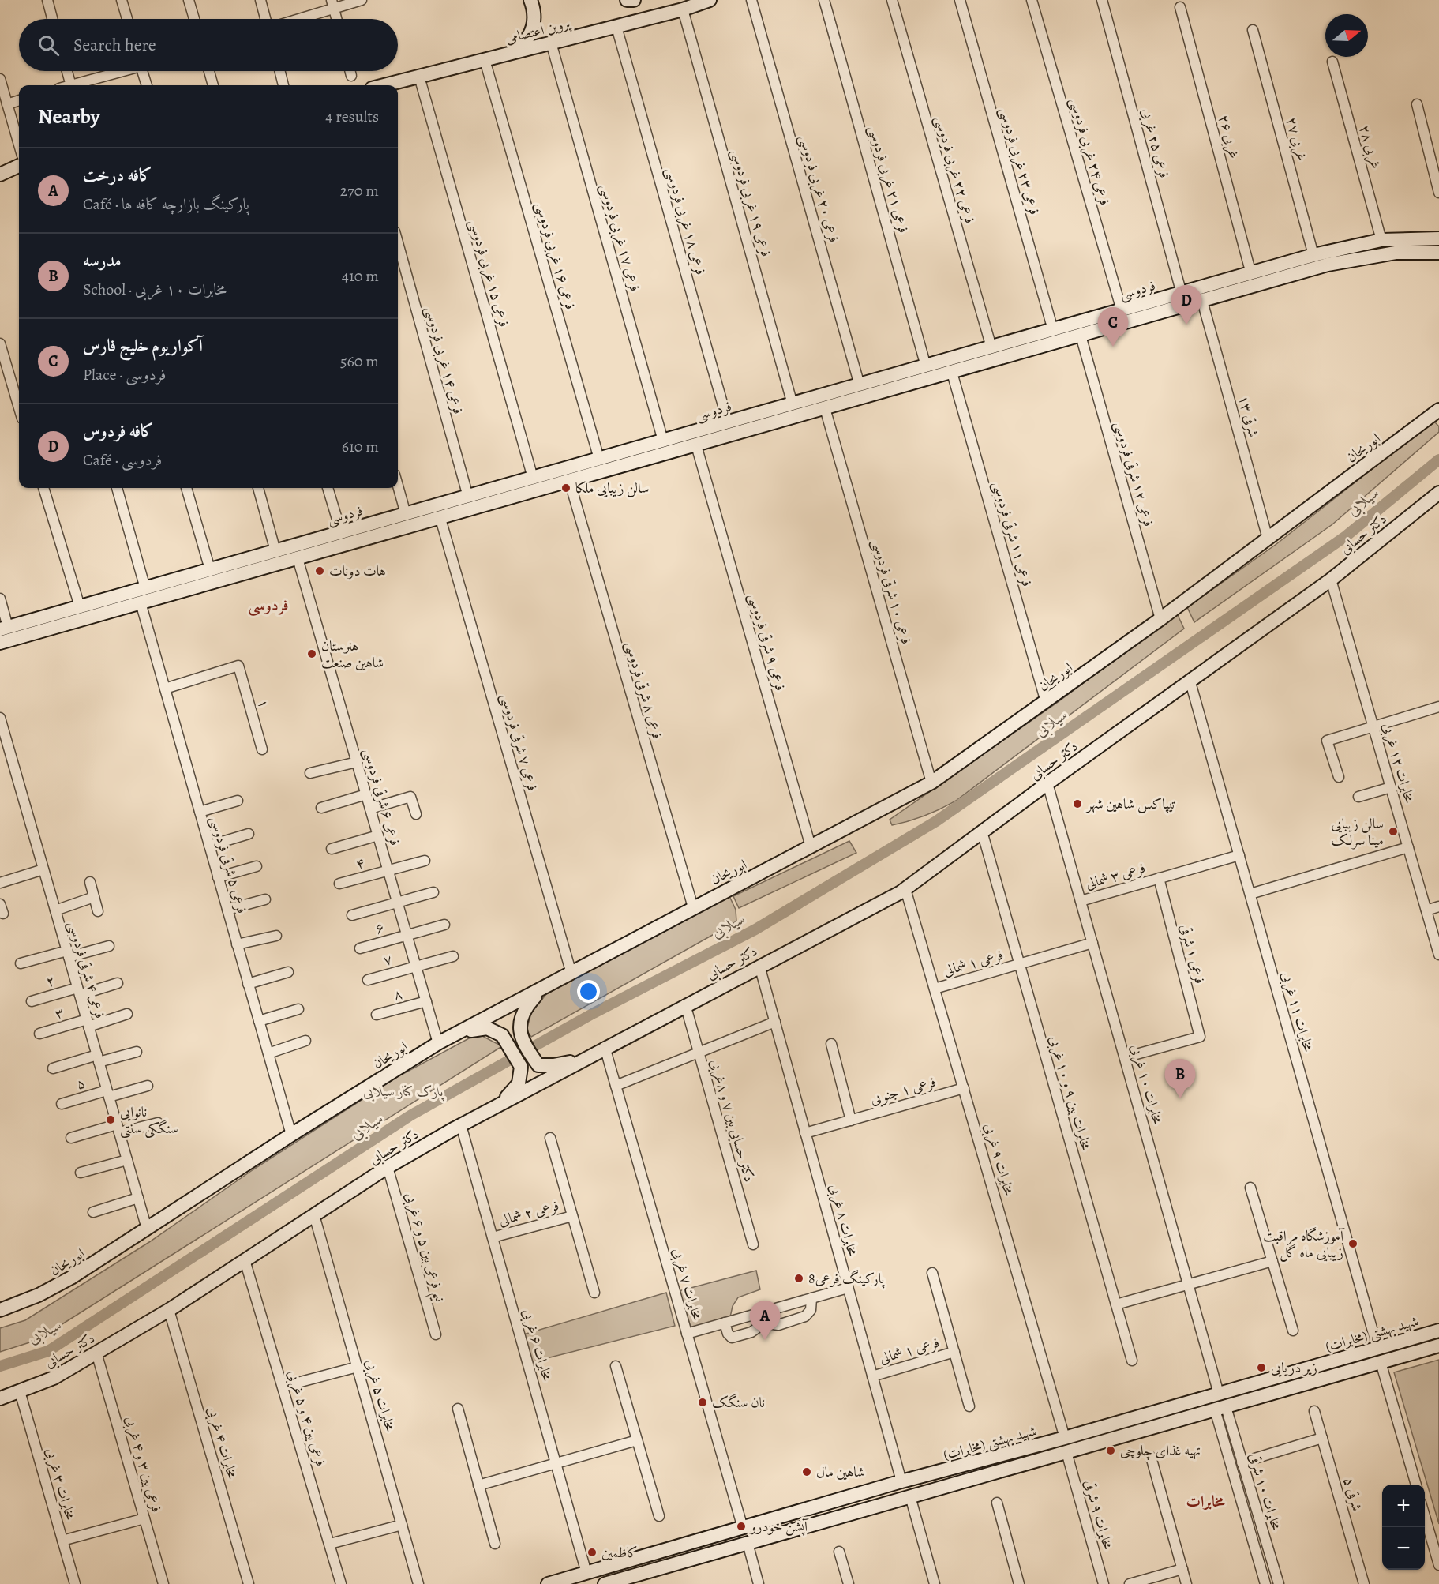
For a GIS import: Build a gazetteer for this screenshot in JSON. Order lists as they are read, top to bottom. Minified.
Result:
{"streets":{"main road":["پروین اعتصامی","فردوسی","ابوریحان","دکتر حسابی","شهید بهشتی (مخابرات)"],"street":["۲۶ غربی","۲۷ غربی","فرعی ۲۵ غربی","۲۸ غربی","فرعی ۲۴ غربی فردوسی","فرعی ۲۳ غربی فردوسی","فرعی ۲۲ غربی فردوسی","فرعی ۲۱ غربی فردوسی","فرعی ۲۰ غربی فردوسی","فرعی ۱۹ غربی فردوسی","فرعی ۱۸ غربی فردوسی","فرعی ۱۷ غربی فردوسی","فرعی ۱۶ غربی فردوسی","فرعی ۱۵ غربی فردوسی","فرعی ۱۴ غربی فردوسی","۱۳ شرقی","فرعی ۱۲ شرقی فردوسی","فرعی ۱۱ شرقی فردوسی","فرعی ۱۰ شرقی فردوسی","فرعی ۹ شرقی فردوسی","فرعی ۸ شرقی فردوسی","۱","فرعی ۷ شرقی فردوسی","مخابرات ۱۲ غربی","فرعی ۶ شرقی فردوسی","۴","فرعی ۵ شرقی فردوسی","فرعی ۳ شمالی","۶","فرعی ۱ شرقی","۷","فرعی ۱ شمالی","فرعی ۴ شرقی فردوسی","۲","۸","مخابرات ۱۱ غربی","۳","۵","مخابرات ۱۰ غربی","فرعی ۱ جنوبی","مخابرات بین ۹ و ۱۰ غربی","دکتر حسابی بین ۷ و ۸غربی","مخابرات ۹ غربی","فرعی ۲ شمالی","مخابرات ۸ غربی","نیم فرعی بین ۵ و ۶ غربی","مخابرات ۷ غربی","مخابرات ۶ غربی","مخابرات ۵ غربی","فرعی بین ۴ و ۵ غربی","مخابرات ۴ غربی","فرعی بین ۳ و ۴ غربی","مخابرات ۳ غربی","مخابرات ۱۰ شرقی","شرقی ۵","مخابرات ۹ شرقی"]},"crossings":[["پروین اعتصامی","فرعی ۱۹ غربی فردوسی"],["پروین اعتصامی","فرعی ۱۸ غربی فردوسی"],["پروین اعتصامی","فرعی ۱۷ غربی فردوسی"],["پروین اعتصامی","فرعی ۱۶ غربی فردوسی"],["پروین اعتصامی","فرعی ۱۵ غربی فردوسی"],["۲۶ غربی","فردوسی"],["۲۷ غربی","فردوسی"],["فرعی ۲۵ غربی","فردوسی"],["۲۸ غربی","فردوسی"],["فرعی ۲۴ غربی فردوسی","فردوسی"],["فرعی ۲۳ غربی فردوسی","فردوسی"],["فرعی ۲۲ غربی فردوسی","فردوسی"],["فرعی ۲۱ غربی فردوسی","فردوسی"],["فرعی ۲۰ غربی فردوسی","فردوسی"],["فرعی ۱۹ غربی فردوسی","فردوسی"],["فرعی ۱۸ غربی فردوسی","فردوسی"],["فرعی ۱۷ غربی فردوسی","فردوسی"],["فرعی ۱۶ غربی فردوسی","فردوسی"],["فرعی ۱۵ غربی فردوسی","فردوسی"],["فردوسی","فرعی ۱۴ غربی فردوسی"],["فردوسی","۱۳ شرقی"],["فردوسی","فرعی ۱۲ شرقی فردوسی"],["فردوسی","فرعی ۱۱ شرقی فردوسی"],["فردوسی","فرعی ۱۰ شرقی فردوسی"],["فردوسی","فرعی ۹ شرقی فردوسی"],["فردوسی","فرعی ۸ شرقی فردوسی"],["فردوسی","فرعی ۷ شرقی فردوسی"],["فردوسی","فرعی ۶ شرقی فردوسی"],["فردوسی","فرعی ۵ شرقی فردوسی"],["۱۳ شرقی","ابوریحان"],["ابوریحان","فرعی ۱۲ شرقی فردوسی"],["ابوریحان","فرعی ۱۱ شرقی فردوسی"],["ابوریحان","فرعی ۱۰ شرقی فردوسی"],["ابوریحان","فرعی ۹ شرقی فردوسی"],["ابوریحان","فرعی ۸ شرقی فردوسی"],["ابوریحان","فرعی ۷ شرقی فردوسی"],["ابوریحان","فرعی ۶ شرقی فردوسی"],["ابوریحان","فرعی ۵ شرقی فردوسی"],["ابوریحان","فرعی ۴ شرقی فردوسی"],["دکتر حسابی","مخابرات ۱۲ غربی"],["دکتر حسابی","مخابرات ۱۱ غربی"],["دکتر حسابی","مخابرات ۱۰ غربی"],["دکتر حسابی","مخابرات بین ۹ و ۱۰ غربی"],["دکتر حسابی","دکتر حسابی بین ۷ و ۸غربی"],["دکتر حسابی","مخابرات ۹ غربی"],["دکتر حسابی","مخابرات ۸ غربی"],["دکتر حسابی","نیم فرعی بین ۵ و ۶ غربی"],["دکتر حسابی","مخابرات ۷ غربی"],["دکتر حسابی","مخابرات ۶ غربی"],["دکتر حسابی","مخابرات ۵ غربی"],["دکتر حسابی","فرعی بین ۴ و ۵ غربی"],["دکتر حسابی","مخابرات ۴ غربی"],["دکتر حسابی","فرعی بین ۳ و ۴ غربی"],["دکتر حسابی","مخابرات ۳ غربی"],["۱","فرعی ۵ شرقی فردوسی"],["فرعی ۶ شرقی فردوسی","۴"],["فرعی ۶ شرقی فردوسی","۶"],["فرعی ۶ شرقی فردوسی","۷"],["فرعی ۶ شرقی فردوسی","۸"],["فرعی ۳ شمالی","فرعی ۱ شرقی"],["فرعی ۳ شمالی","مخابرات ۱۰ غربی"],["فرعی ۱ شرقی","مخابرات ۱۰ غربی"],["فرعی ۱ شمالی","مخابرات ۱۰ غربی"],["فرعی ۱ شمالی","مخابرات بین ۹ و ۱۰ غربی"],["فرعی ۱ شمالی","مخابرات ۹ غربی"],["فرعی ۱ شمالی","مخابرات ۸ غربی"],["فرعی ۴ شرقی فردوسی","۲"],["فرعی ۴ شرقی فردوسی","۳"],["فرعی ۴ شرقی فردوسی","۵"],["مخابرات ۱۱ غربی","شهید بهشتی (مخابرات)"],["مخابرات ۱۰ غربی","شهید بهشتی (مخابرات)"],["فرعی ۱ جنوبی","مخابرات ۹ غربی"],["مخابرات ۹ غربی","شهید بهشتی (مخابرات)"],["فرعی ۲ شمالی","مخابرات ۶ غربی"],["مخابرات ۸ غربی","شهید بهشتی (مخابرات)"],["مخابرات ۷ غربی","شهید بهشتی (مخابرات)"],["شهید بهشتی (مخابرات)","مخابرات ۶ غربی"],["شهید بهشتی (مخابرات)","مخابرات ۱۰ شرقی"],["شهید بهشتی (مخابرات)","مخابرات ۹ شرقی"]],"districts":["فردوسی","مخابرات"],"water":["سیلابی"],"parks":["پارک کنار سیلابی"],"places":["سالن زیبایی ملکا","هات دونات","هنرستان شاهین صنعت","تیپاکس شاهین شهر","سالن زیبایی مینا سرلک","نانوایی سنگکی سنتی","آموزشگاه مراقبت زیبایی ماه گل","پارکینگ فرعی8","زیر دریایی","نان سنگک","تهیه غذای چلوچی","شاهین مال","آپشن خودرو","کاظمین"],"north":"right","page":{"search":"Search here","heading":["Nearby","4 results"],"list":[{"mark":"A","name":"کافه درخت","note":"Café · پارکینگ بازارچه کافه ها","value":"270 m"},{"mark":"B","name":"مدرسه","note":"School · مخابرات ۱۰ غربی","value":"410 m"},{"mark":"C","name":"آکواریوم خلیج فارس","note":"Place · فردوسی","value":"560 m"},{"mark":"D","name":"کافه فردوس","note":"Café · فردوسی","value":"610 m"}],"pins":["D","C","B","A"],"map_buttons":["+","−"]}}
